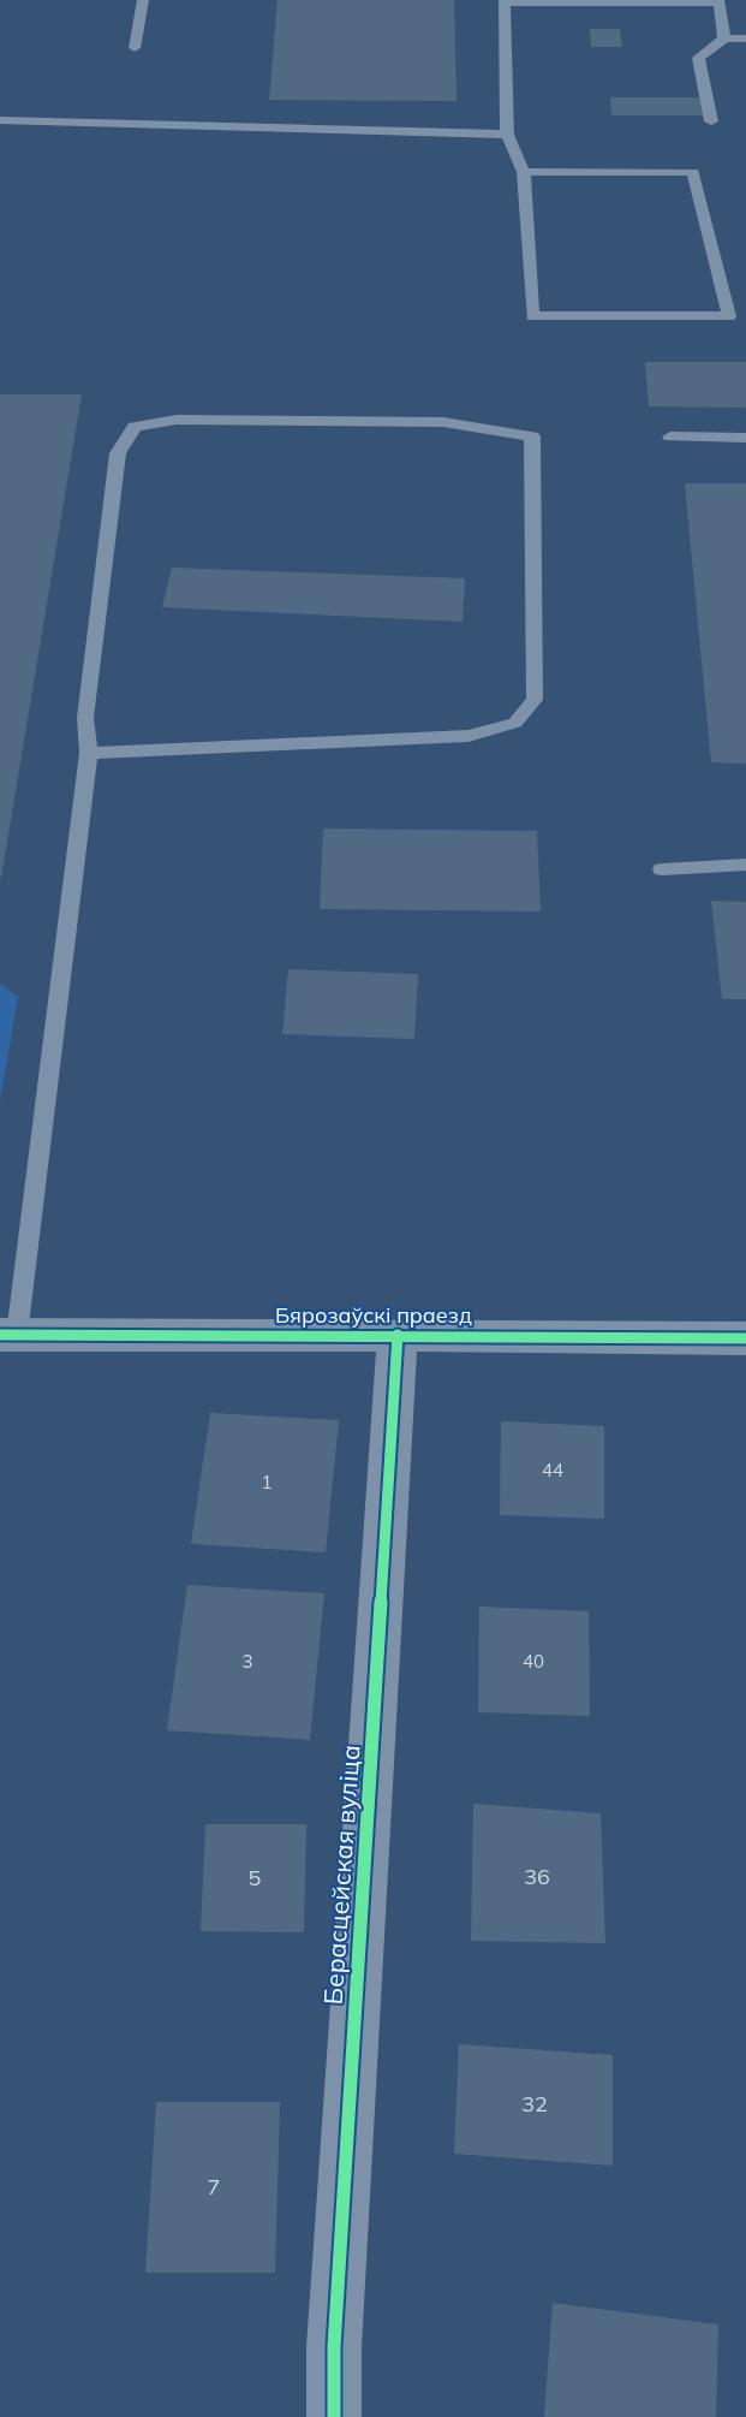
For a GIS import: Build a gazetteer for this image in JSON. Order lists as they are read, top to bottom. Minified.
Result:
{"streets":{"street":["Бярозаўскі праезд","Берасцейская вуліца"]},"crossings":[["Бярозаўскі праезд","Берасцейская вуліца"]],"house_numbers":["44","1","3","40","36","5","32","7"]}
